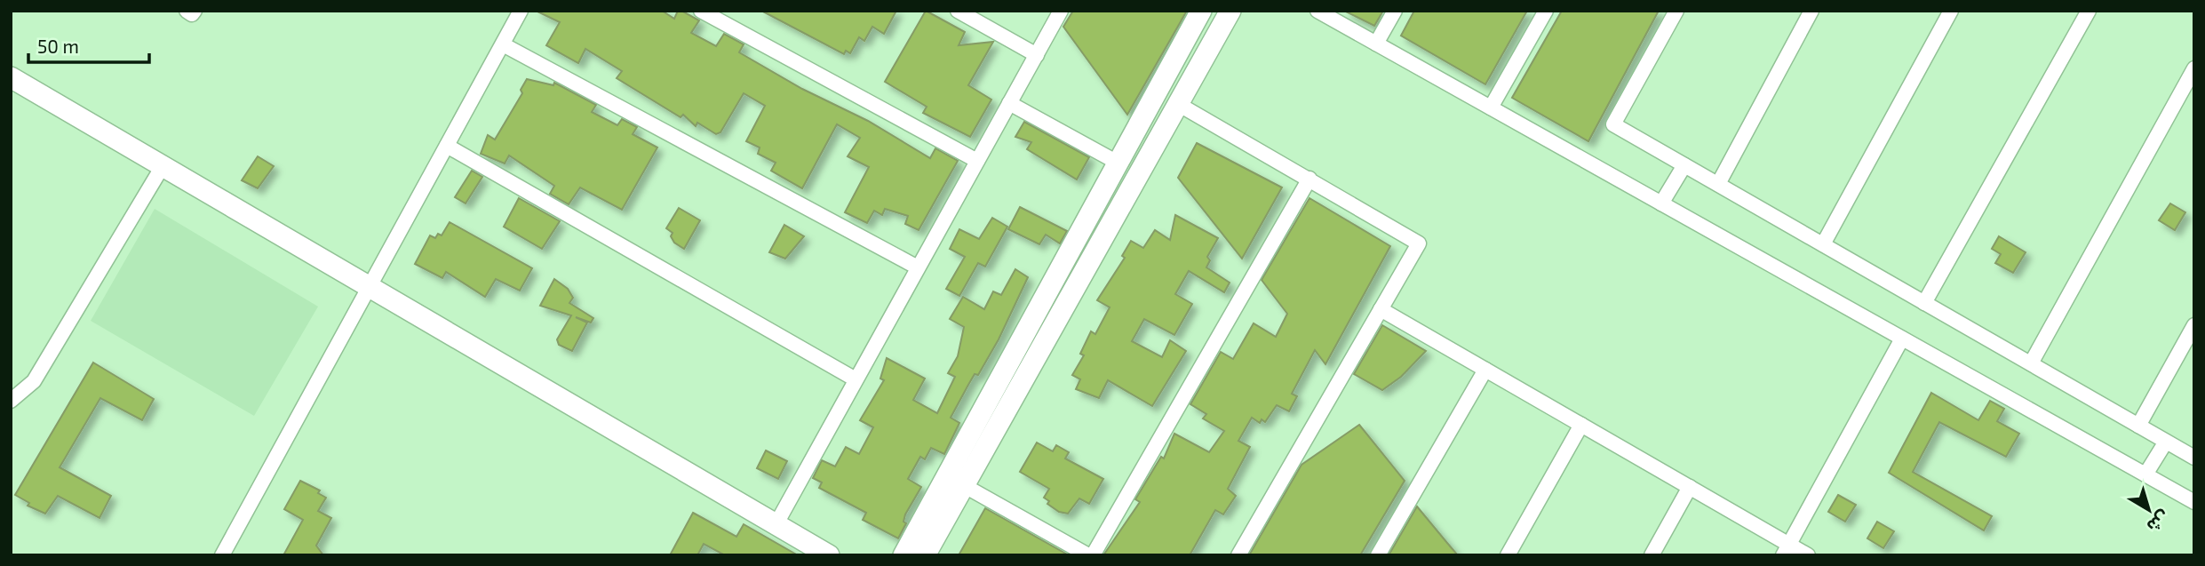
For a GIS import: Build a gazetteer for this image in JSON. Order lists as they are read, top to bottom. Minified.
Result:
{"scale_bar":"50 m","north":"bottom right"}
